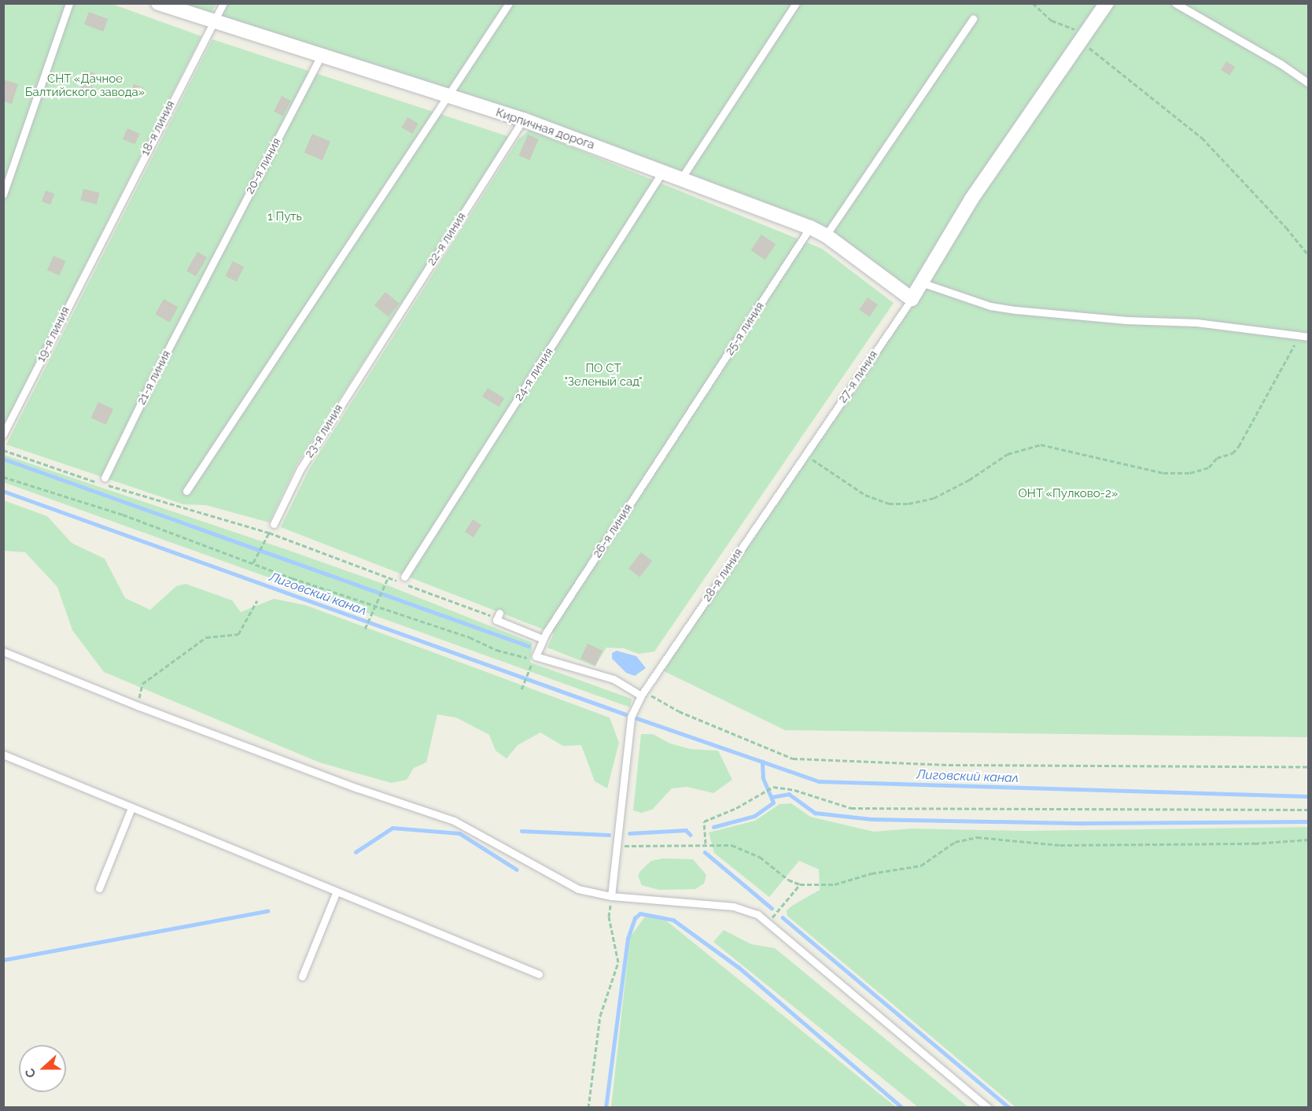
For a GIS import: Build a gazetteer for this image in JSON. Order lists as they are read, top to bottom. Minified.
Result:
{"streets":{"street":["Кирпичная дорога"],"lane":["18-я линия","20-я линия","22-я линия","25-я линия","19-я линия","24-я линия","27-я линия","21-я линия","23-я линия","26-я линия","28-я линия"]},"crossings":[["18-я линия","Кирпичная дорога"],["18-я линия","19-я линия"],["Кирпичная дорога","20-я линия"],["Кирпичная дорога","22-я линия"],["Кирпичная дорога","25-я линия"],["Кирпичная дорога","24-я линия"],["Кирпичная дорога","27-я линия"],["20-я линия","21-я линия"],["22-я линия","23-я линия"],["25-я линия","26-я линия"],["27-я линия","28-я линия"]],"water":["Лиговский канал"],"parks":["СНТ «Дачное Балтийского завода»","1 Путь","ПО СТ \"Зеленый сад\"","ОНТ «Пулково-2»"],"north":"left"}
